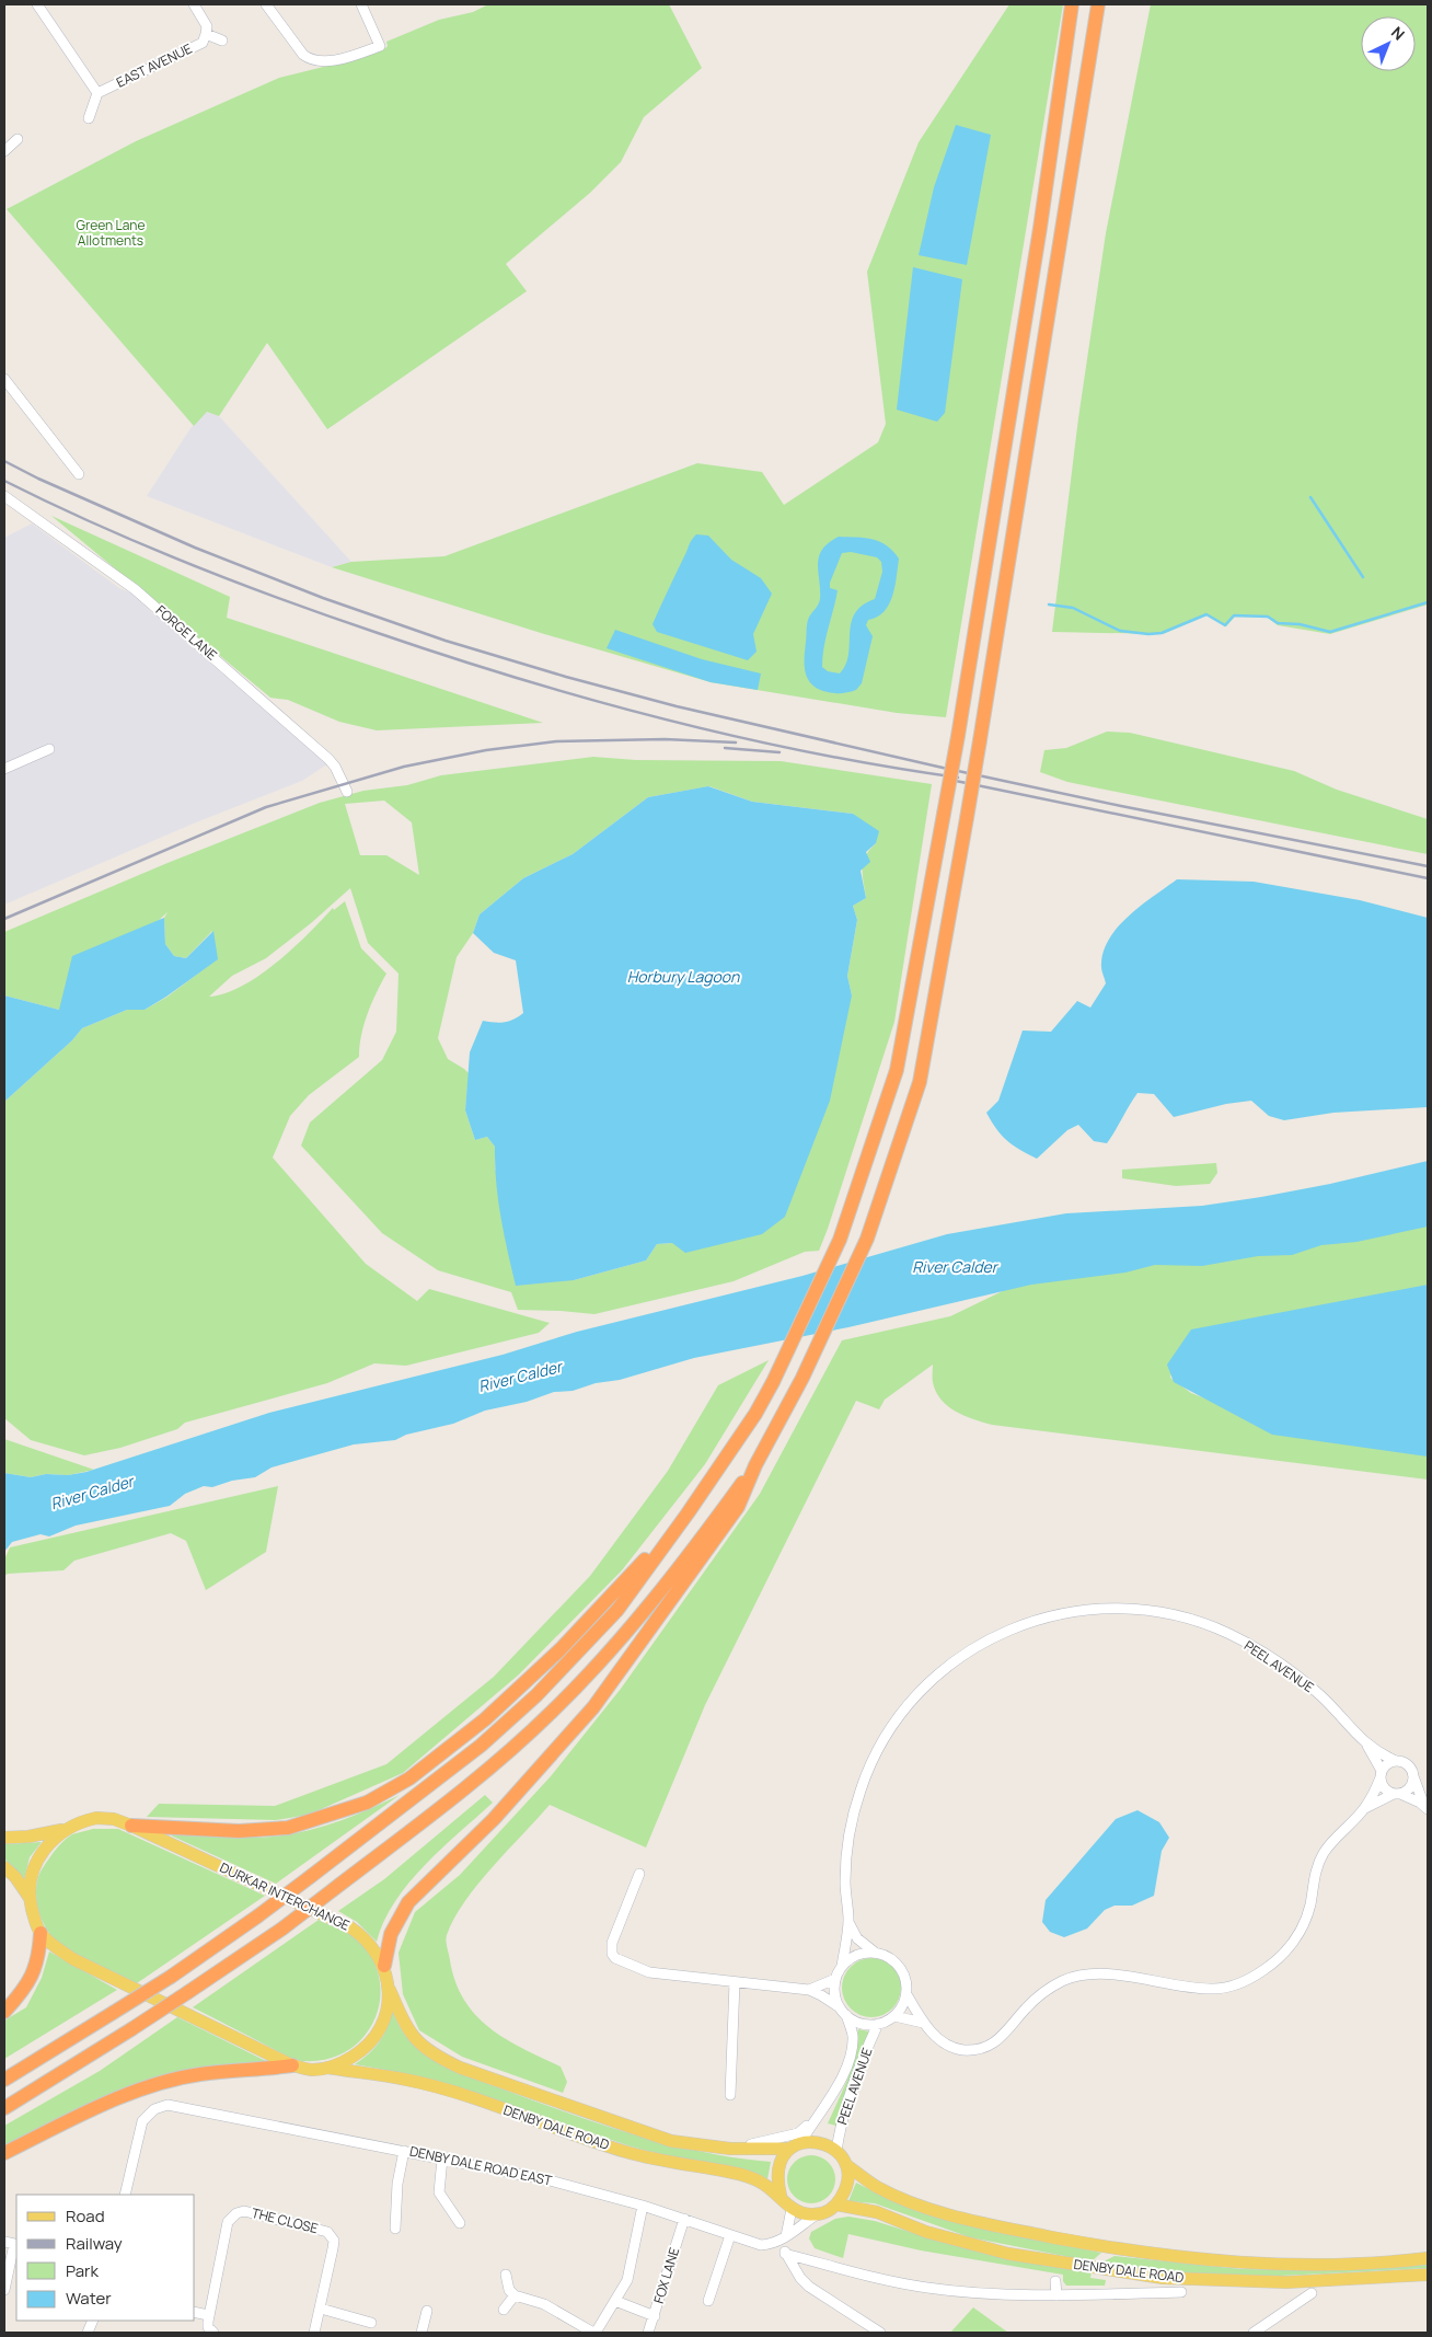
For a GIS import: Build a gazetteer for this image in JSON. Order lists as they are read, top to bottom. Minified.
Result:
{"streets":{"main road":["DURKAR INTERCHANGE","DENBY DALE ROAD"],"street":["EAST AVENUE","FORGE LANE","PEEL AVENUE","DENBY DALE ROAD EAST","THE CLOSE","FOX LANE"]},"crossings":[["PEEL AVENUE","DENBY DALE ROAD"],["PEEL AVENUE","DENBY DALE ROAD EAST"],["DURKAR INTERCHANGE","DENBY DALE ROAD"],["DENBY DALE ROAD","DENBY DALE ROAD EAST"],["DENBY DALE ROAD EAST","FOX LANE"]],"water":["Horbury Lagoon","River Calder"],"parks":["Green Lane Allotments"],"legend":["Road","Railway","Park","Water"],"north":"top right"}
